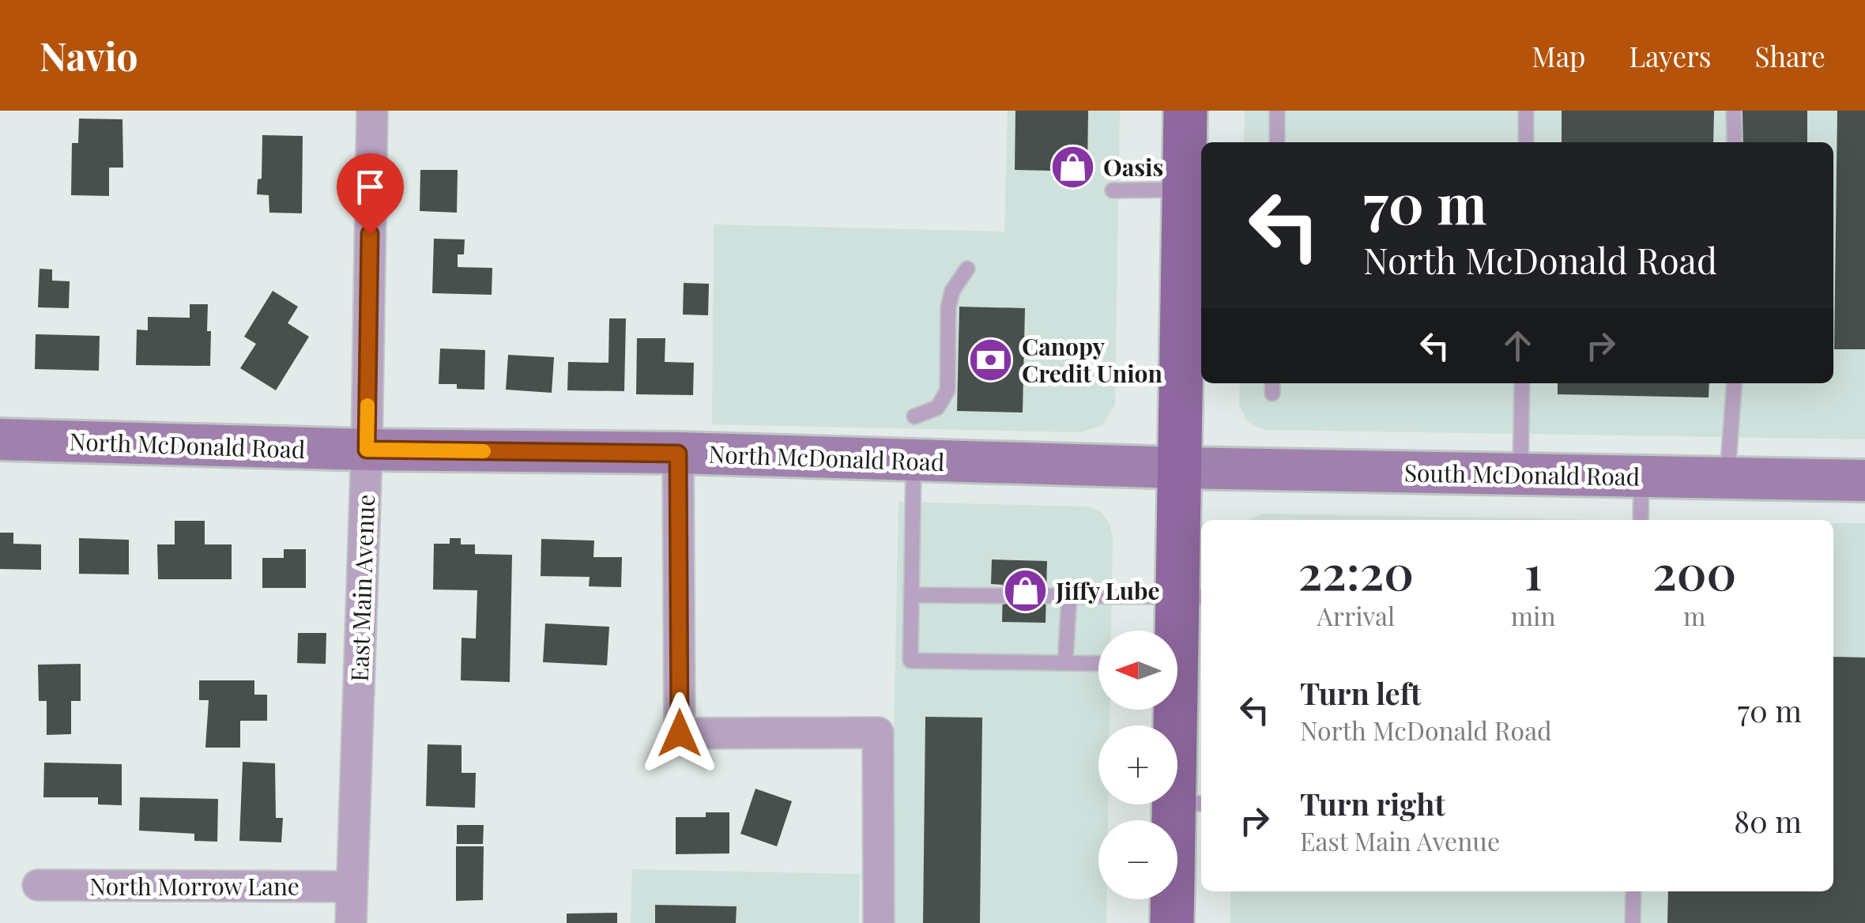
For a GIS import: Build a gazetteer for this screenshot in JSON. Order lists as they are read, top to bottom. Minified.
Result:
{"streets":{"street":["North McDonald Road","South McDonald Road","East Main Avenue","North Morrow Lane"]},"crossings":[["North McDonald Road","South McDonald Road"],["North McDonald Road","East Main Avenue"],["East Main Avenue","North Morrow Lane"]],"places":{"shop":["Oasis","Jiffy Lube"],"bank":["Canopy Credit Union"]},"north":"left","page":{"header":"Navio","nav":["Map","Layers","Share"],"turn":["70 m","North McDonald Road"],"eta":["22:20","Arrival","1","min","200","m"],"map_buttons":["+","−"],"list":[{"name":"Turn left","note":"North McDonald Road","value":"70 m"},{"name":"Turn right","note":"East Main Avenue","value":"80 m"}]}}
